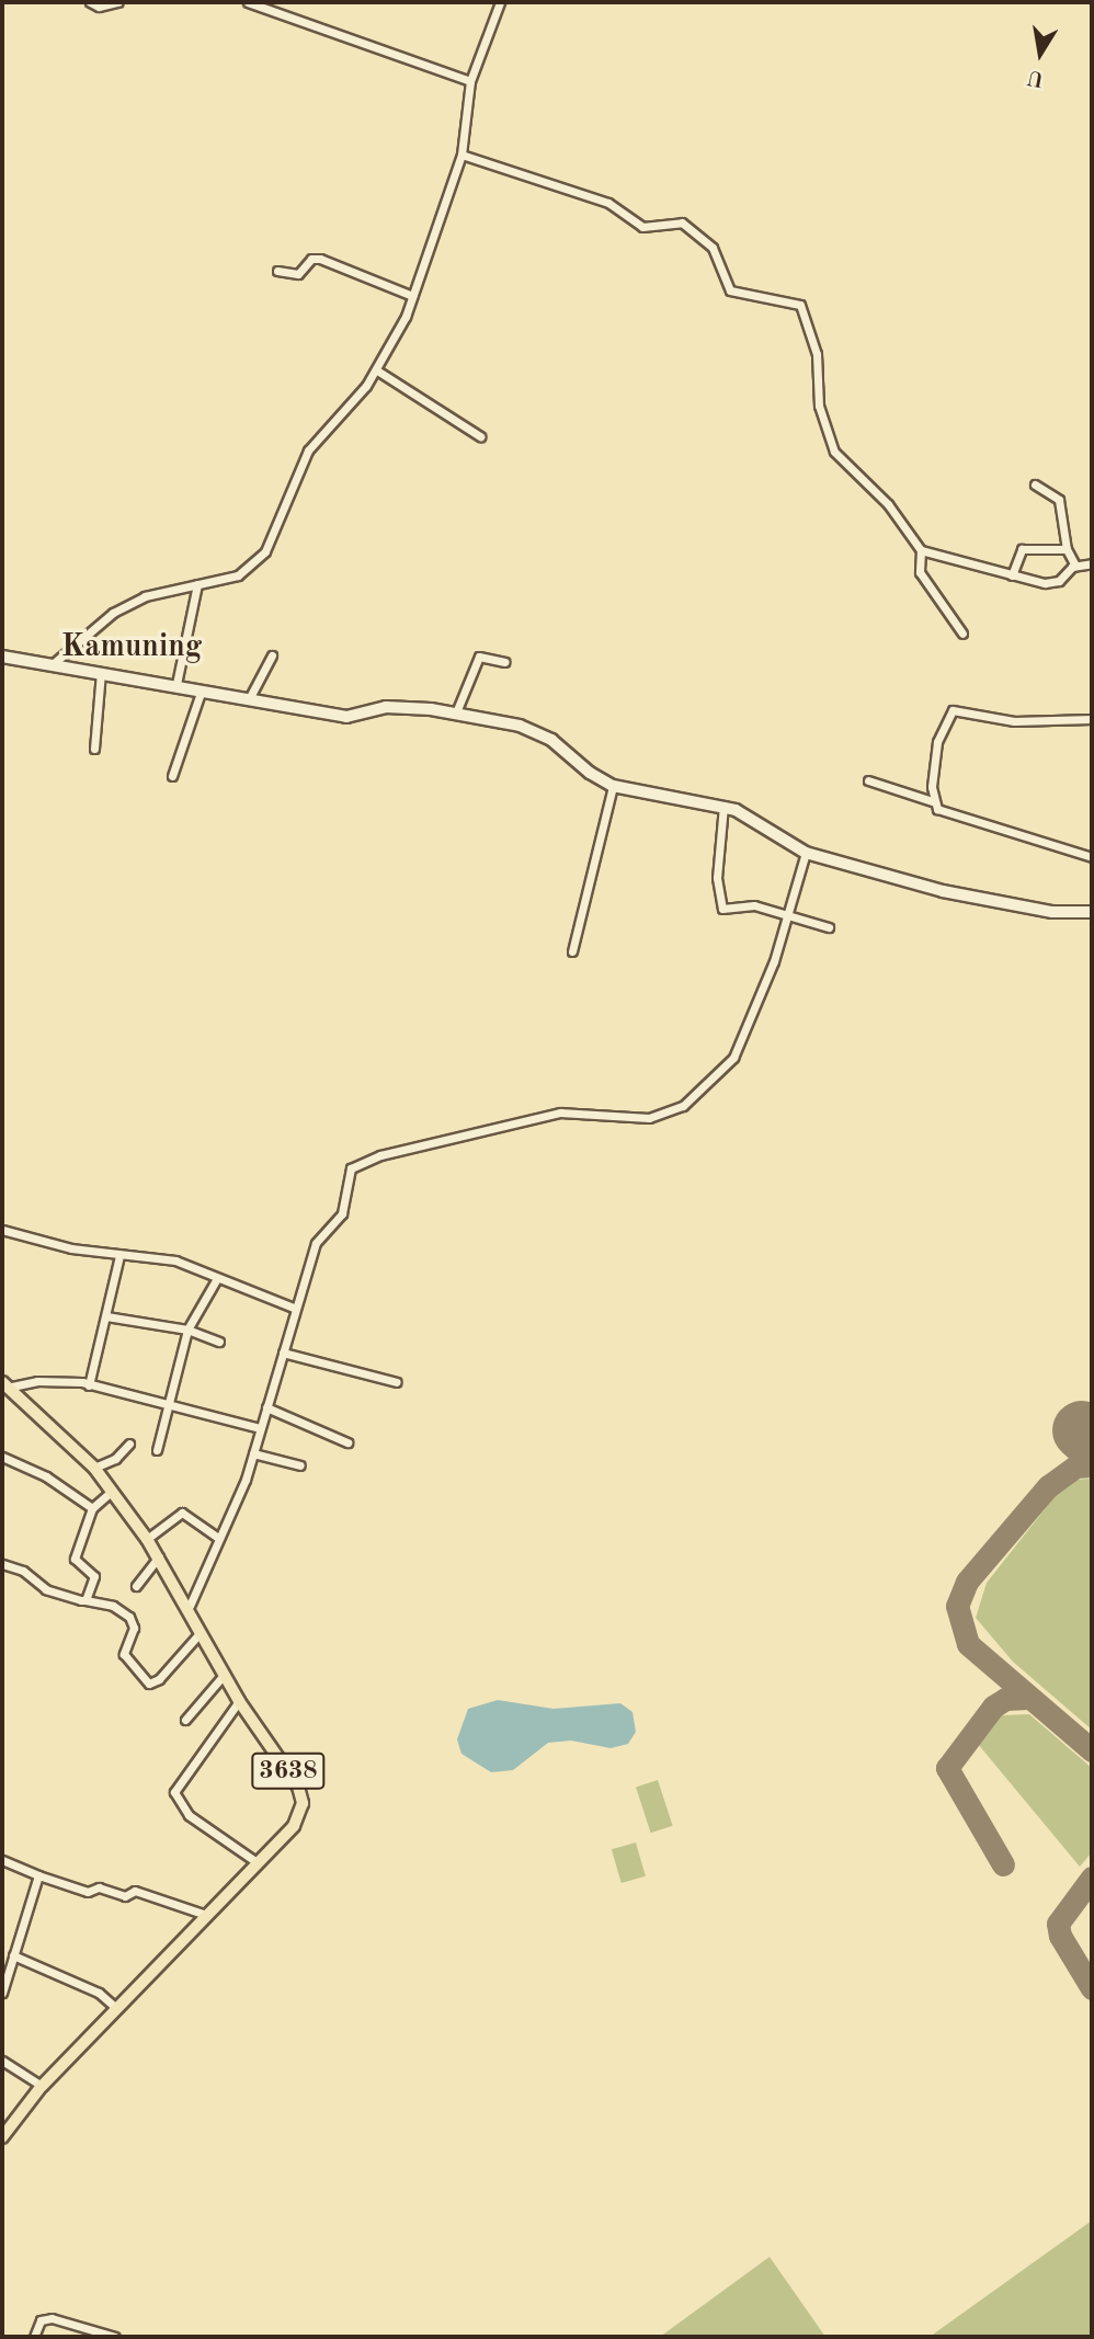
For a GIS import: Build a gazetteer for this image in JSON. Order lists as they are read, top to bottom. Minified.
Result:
{"streets":{"main road":["3638"]},"districts":["Kamuning"],"north":"bottom"}
